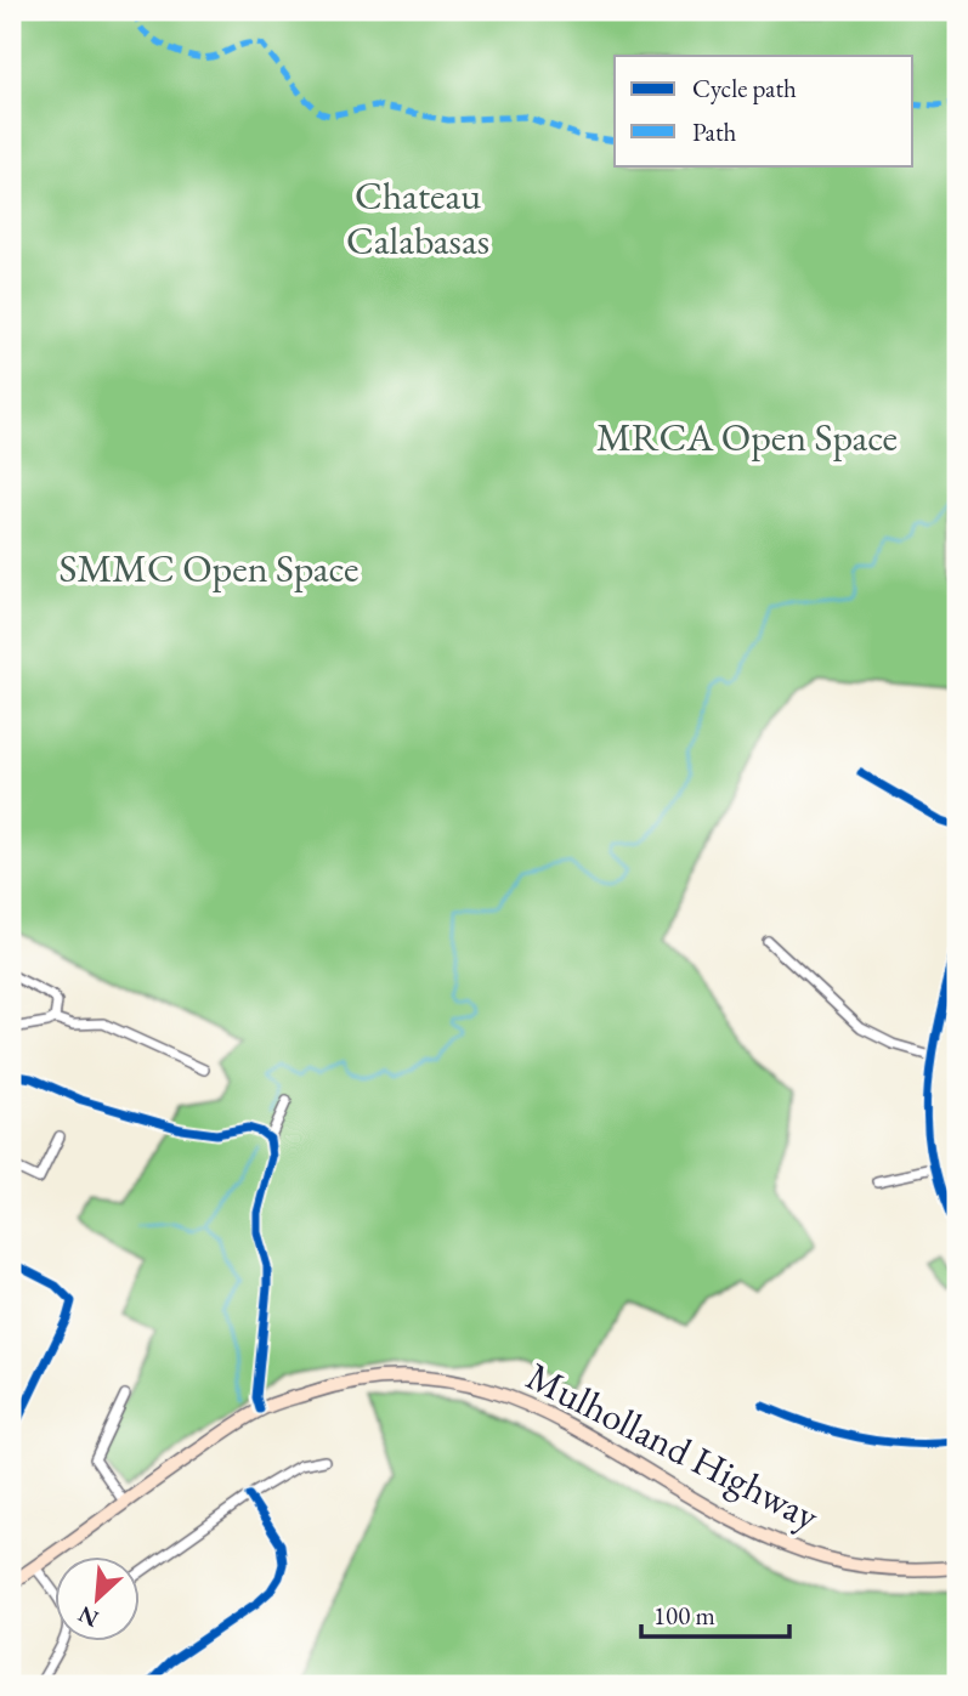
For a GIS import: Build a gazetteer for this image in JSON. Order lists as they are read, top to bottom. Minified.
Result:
{"streets":{"main road":["Mulholland Highway"]},"parks":["Chateau Calabasas","MRCA Open Space","SMMC Open Space"],"legend":["Cycle path","Path"],"scale_bar":"100 m","north":"bottom left"}
